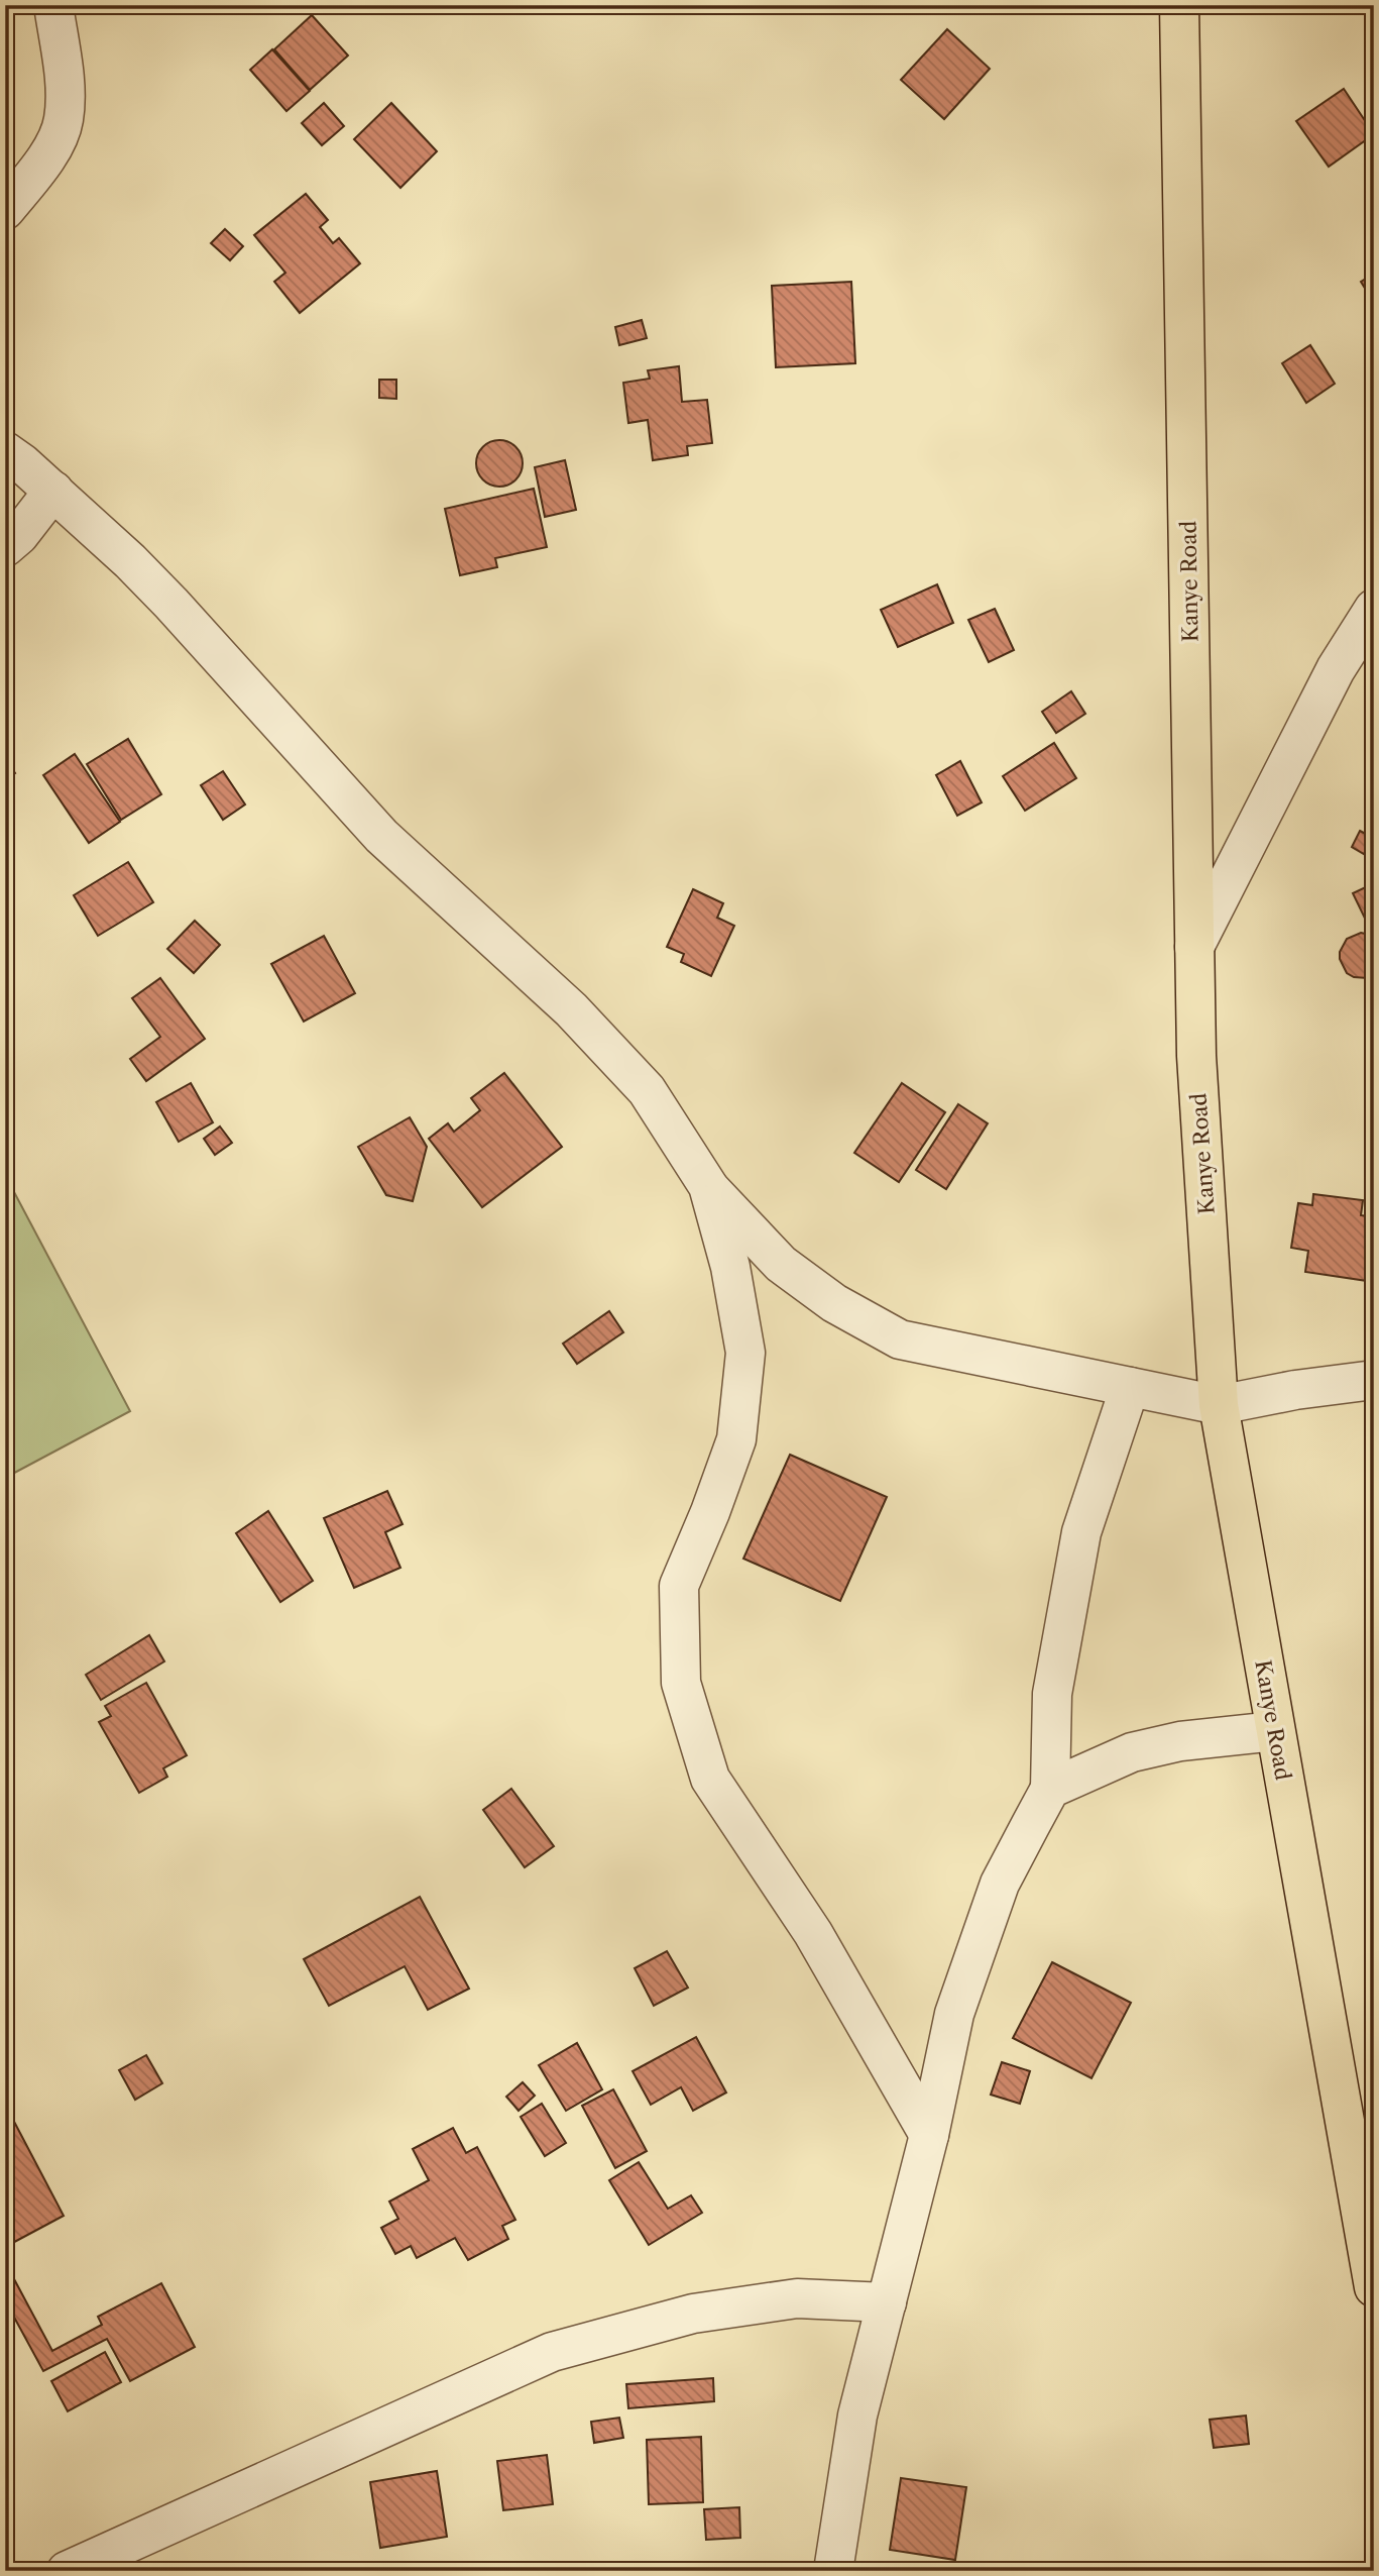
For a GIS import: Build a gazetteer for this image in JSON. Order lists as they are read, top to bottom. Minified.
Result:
{"streets":{"main road":["Kanye Road"]}}
